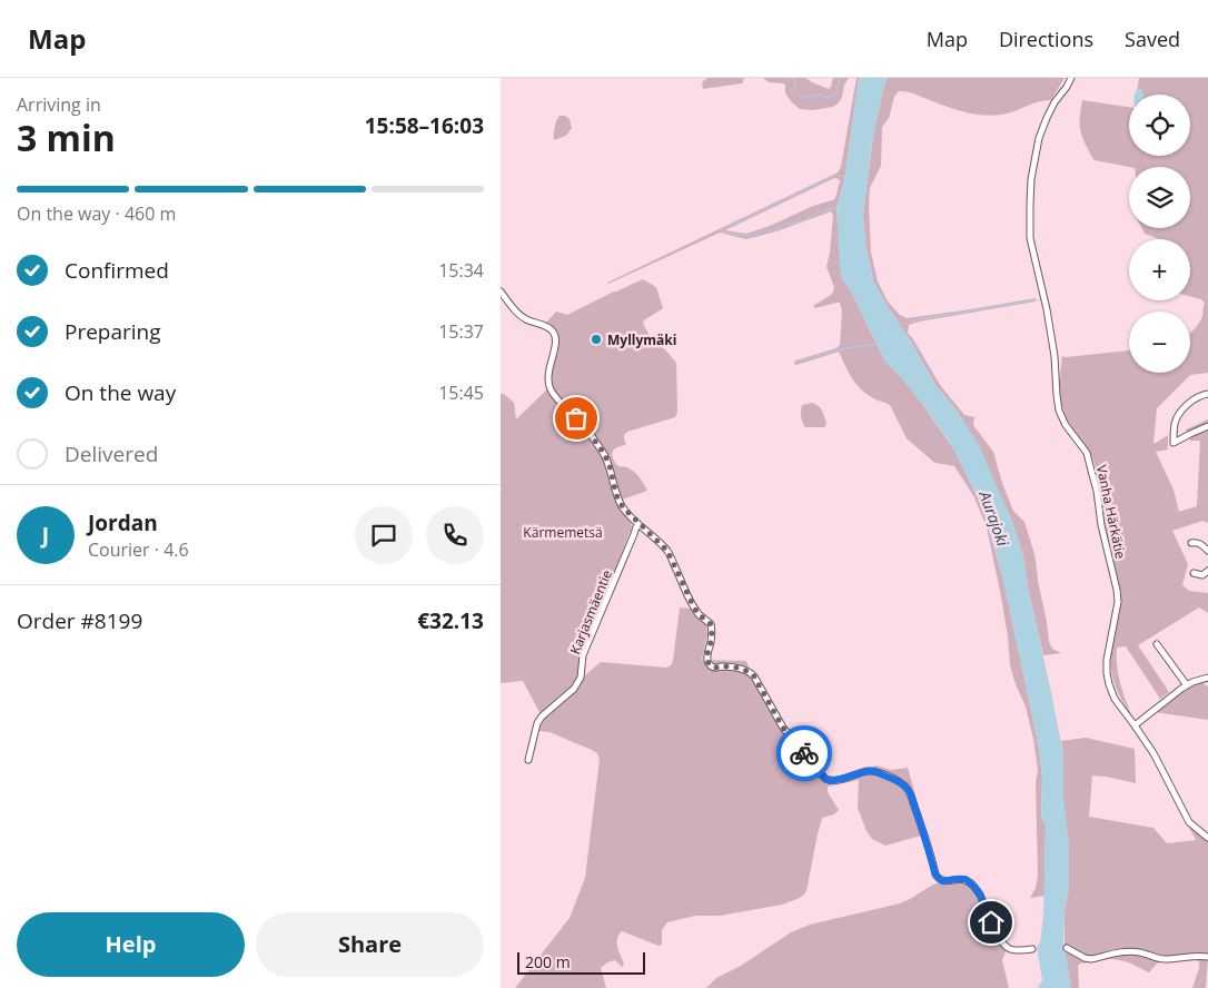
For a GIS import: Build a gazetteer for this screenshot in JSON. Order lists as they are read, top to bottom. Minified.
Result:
{"streets":{"street":["Vanha Härkätie","Karjasmäentie"]},"water":["Aurajoki"],"parks":["Kärmemetsä"],"places":["Myllymäki"],"scale_bar":"200 m","page":{"header":"Map","nav":["Map","Directions","Saved"],"heading":["3 min","Arriving in","15:58–16:03"],"panel":["Jordan","Courier · 4.6","Order #8199","€32.13"],"map_buttons":["+","−"],"bar":"On the way · 460 m","list":[["Confirmed","15:34"],["Preparing","15:37"],["On the way","15:45"],"Delivered"],"round":"J","buttons":["Help","Share"],"scale":"200 m"}}
